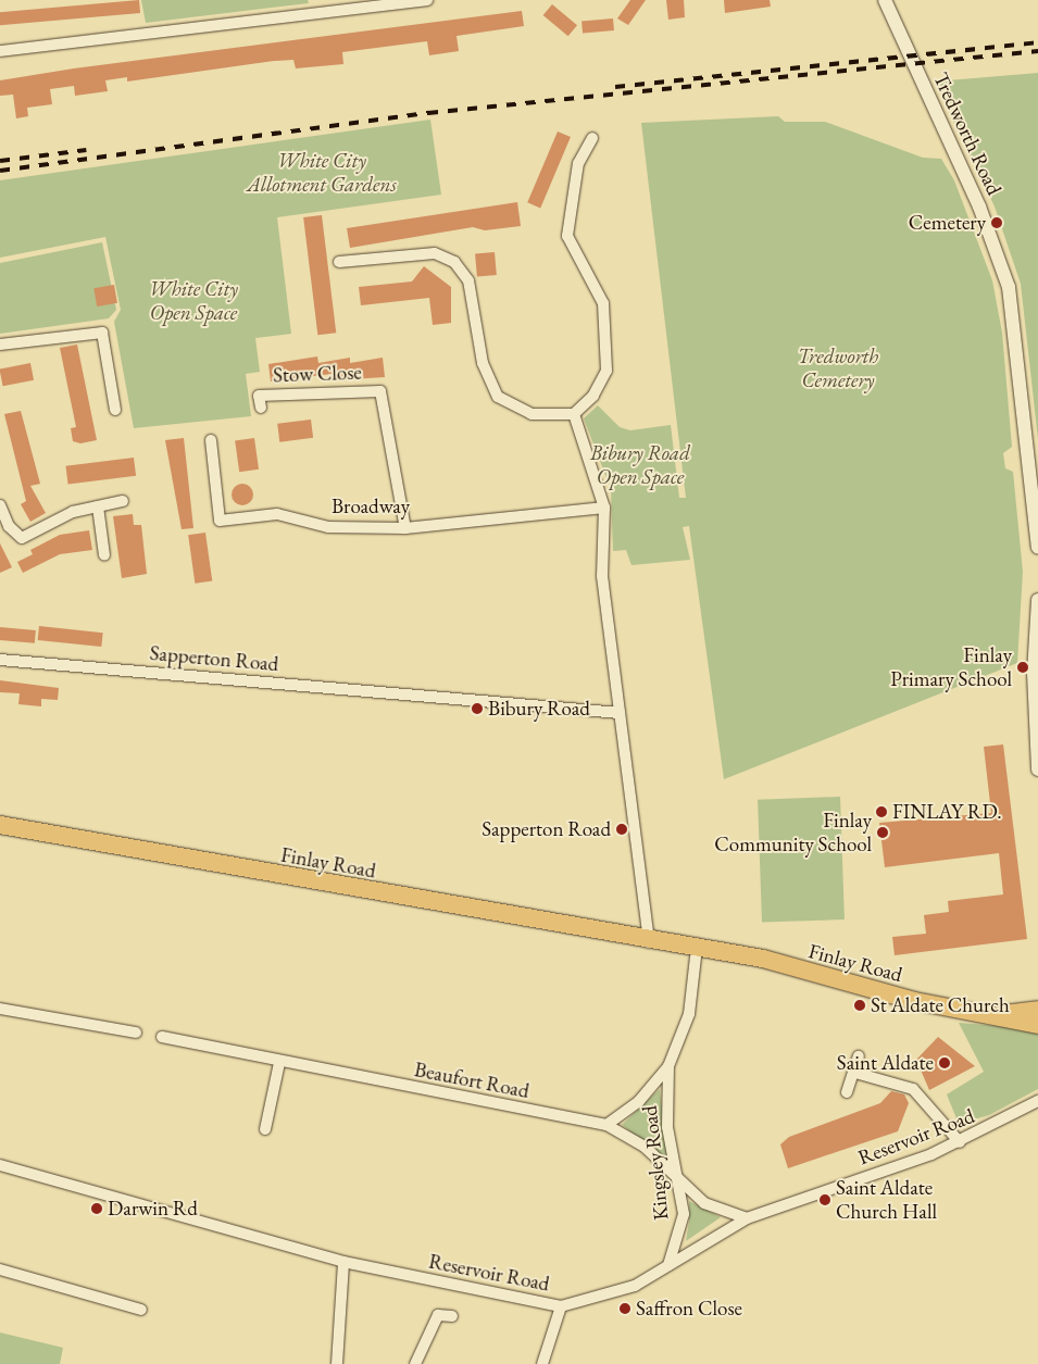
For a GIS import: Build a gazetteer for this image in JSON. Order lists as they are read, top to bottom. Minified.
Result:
{"streets":{"highway":["Finlay Road"],"street":["Tredworth Road","Stow Close","Broadway","Sapperton Road","Beaufort Road","Reservoir Road","Kingsley Road"]},"crossings":[["Stow Close","Broadway"],["Beaufort Road","Reservoir Road"],["Beaufort Road","Kingsley Road"],["Reservoir Road","Kingsley Road"]],"parks":["White City Allotment Gardens","White City Open Space","Tredworth Cemetery","Bibury Road Open Space"],"places":["Cemetery","Finlay Primary School","Bibury Road","FINLAY RD.","Sapperton Road","Finlay Community School","St Aldate Church","Saint Aldate","Saint Aldate Church Hall","Darwin Rd","Saffron Close"]}
